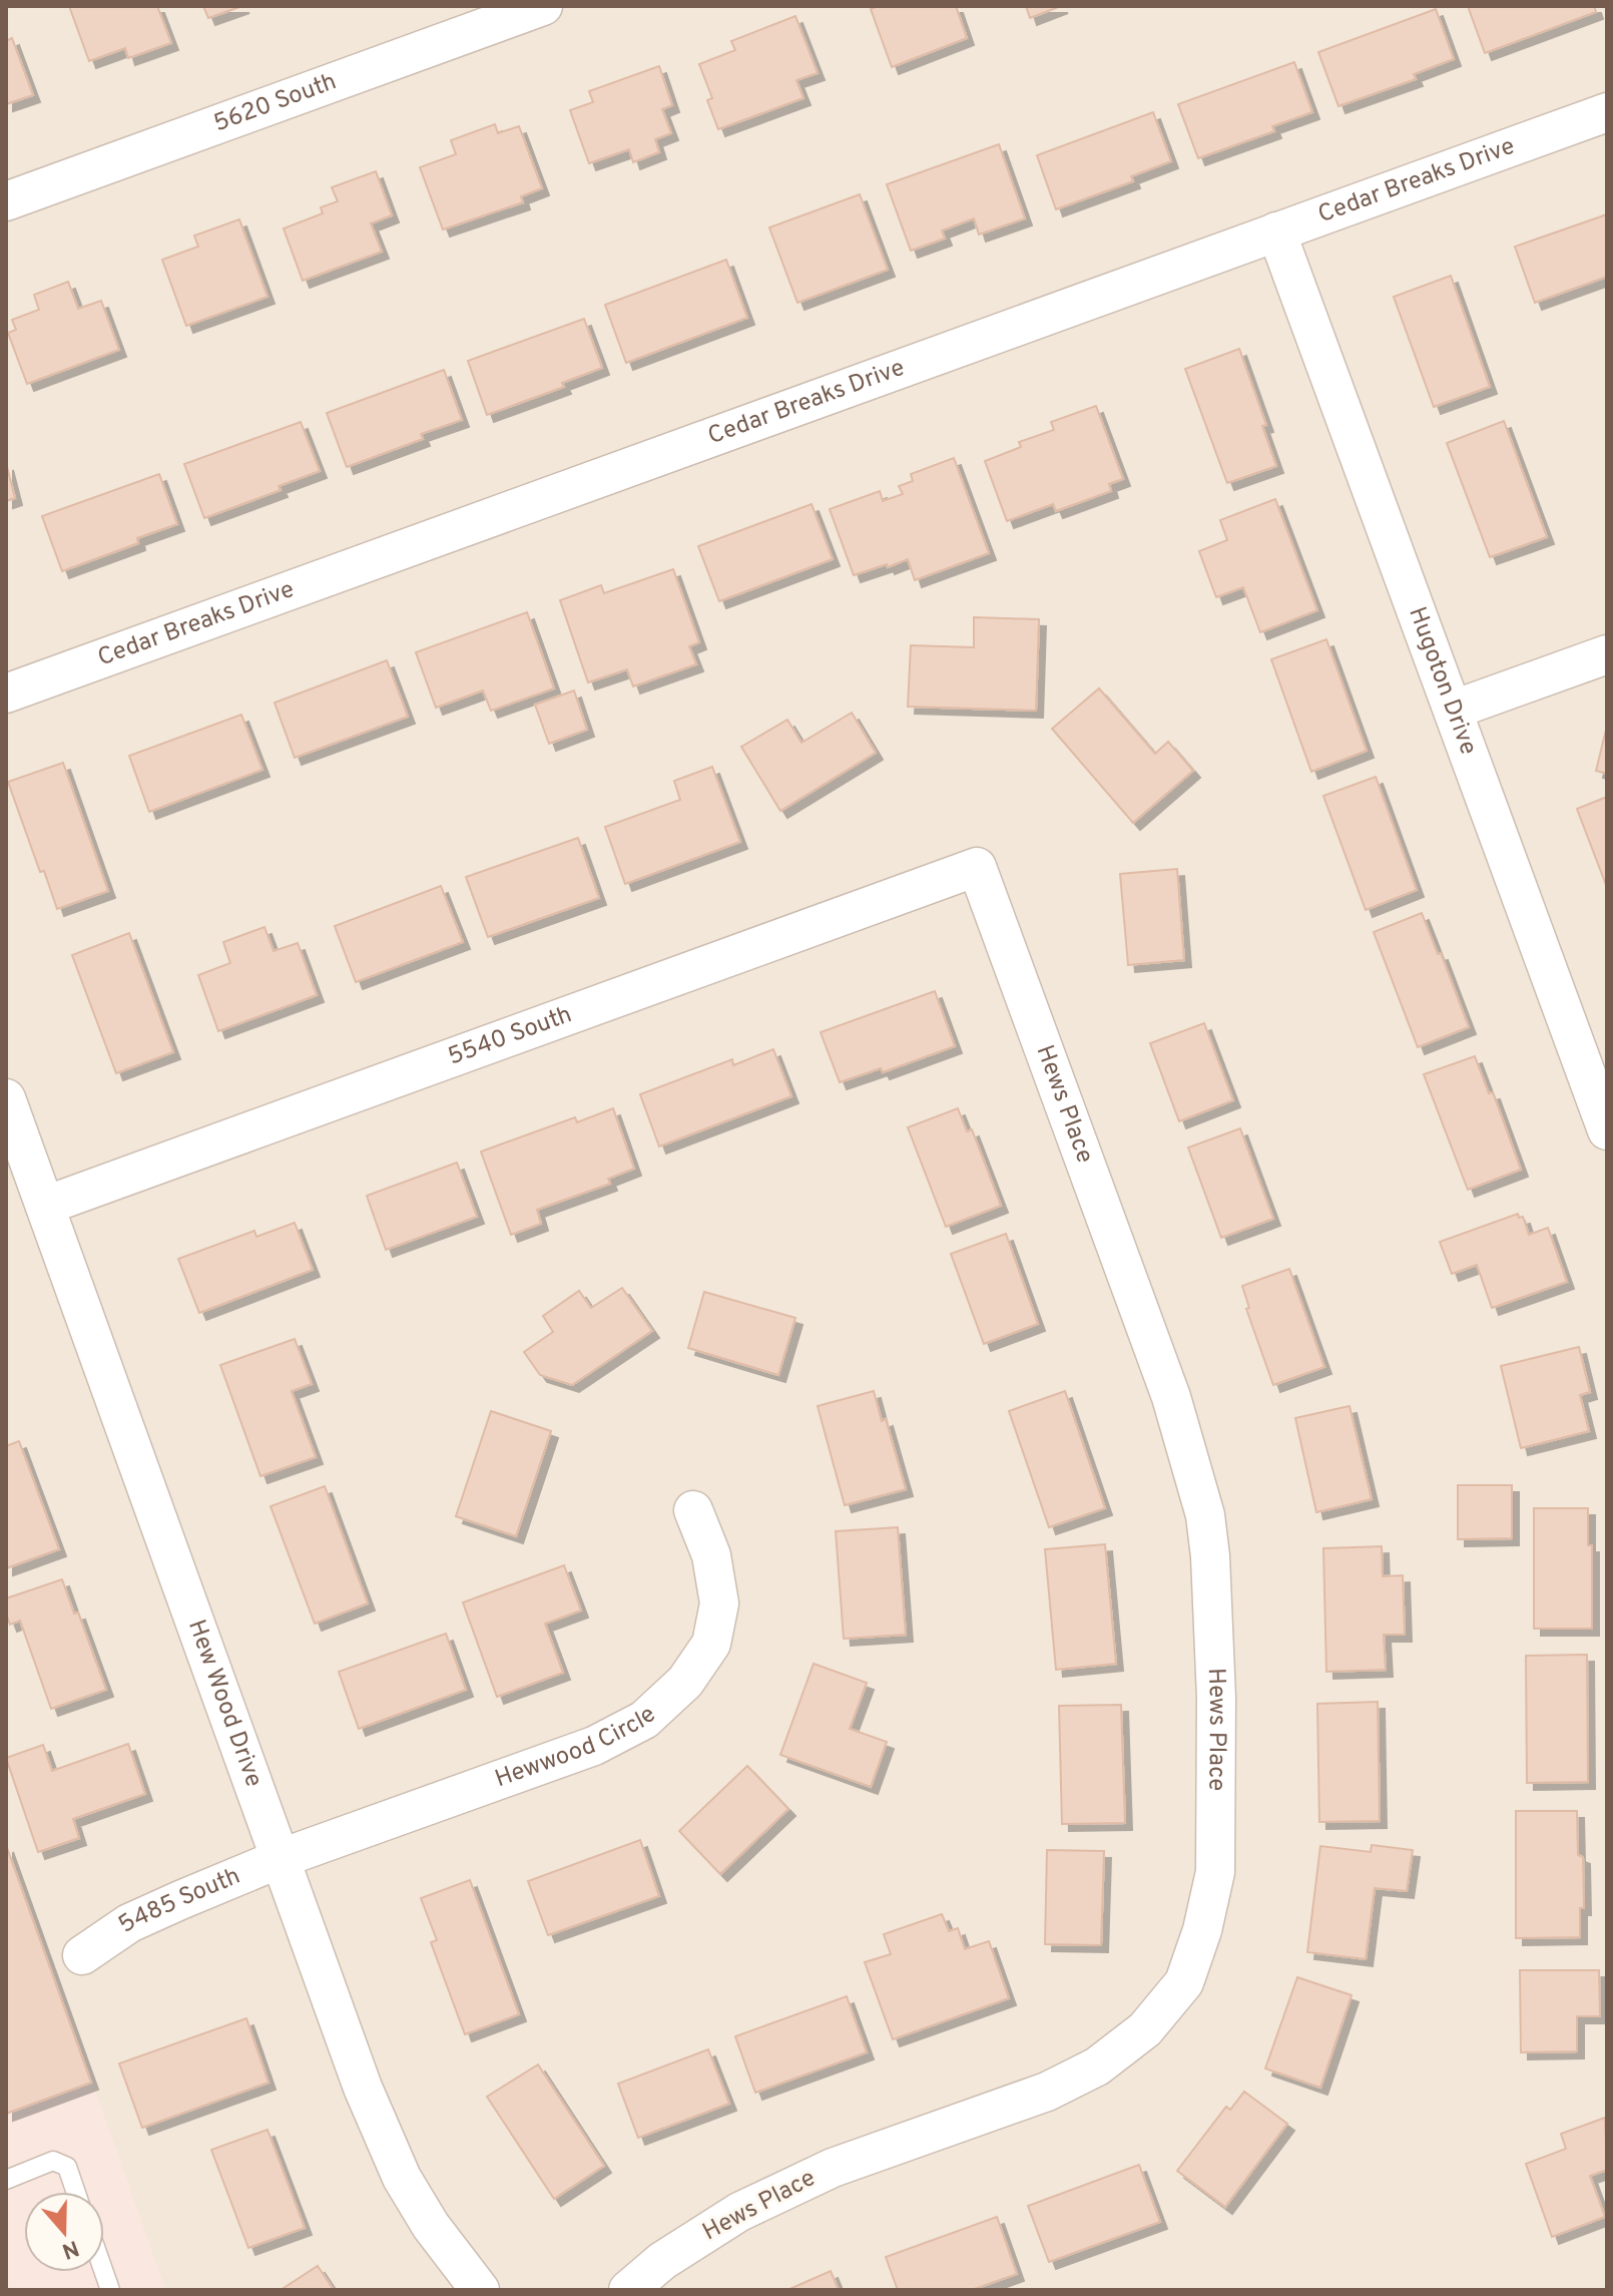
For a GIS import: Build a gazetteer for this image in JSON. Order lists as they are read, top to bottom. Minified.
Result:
{"streets":{"street":["5620 South","Cedar Breaks Drive","Hugoton Drive","5540 South","Hews Place","Hew Wood Drive","Hewwood Circle","5485 South"]},"crossings":[["Cedar Breaks Drive","Hugoton Drive"],["5540 South","Hews Place"],["5540 South","Hew Wood Drive"],["Hew Wood Drive","Hewwood Circle"],["Hew Wood Drive","5485 South"],["Hewwood Circle","5485 South"]],"north":"bottom"}
